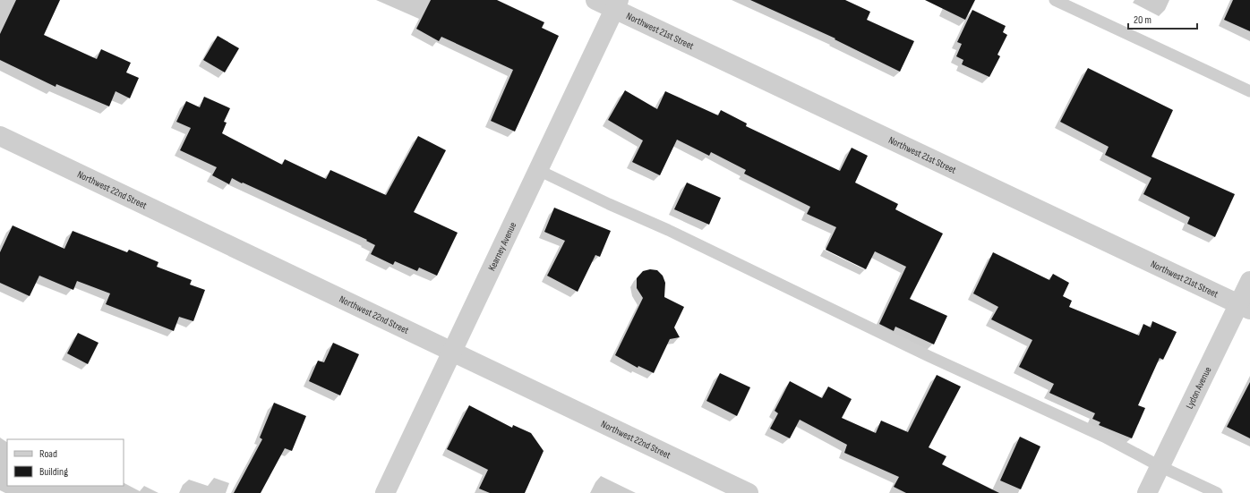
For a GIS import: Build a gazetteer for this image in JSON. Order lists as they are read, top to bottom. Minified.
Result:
{"streets":{"street":["Northwest 21st Street","Northwest 22nd Street","Kearney Avenue","Lydon Avenue"]},"crossings":[["Northwest 21st Street","Kearney Avenue"],["Northwest 21st Street","Lydon Avenue"],["Northwest 22nd Street","Kearney Avenue"]],"legend":["Road","Building"],"scale_bar":"20 m"}
